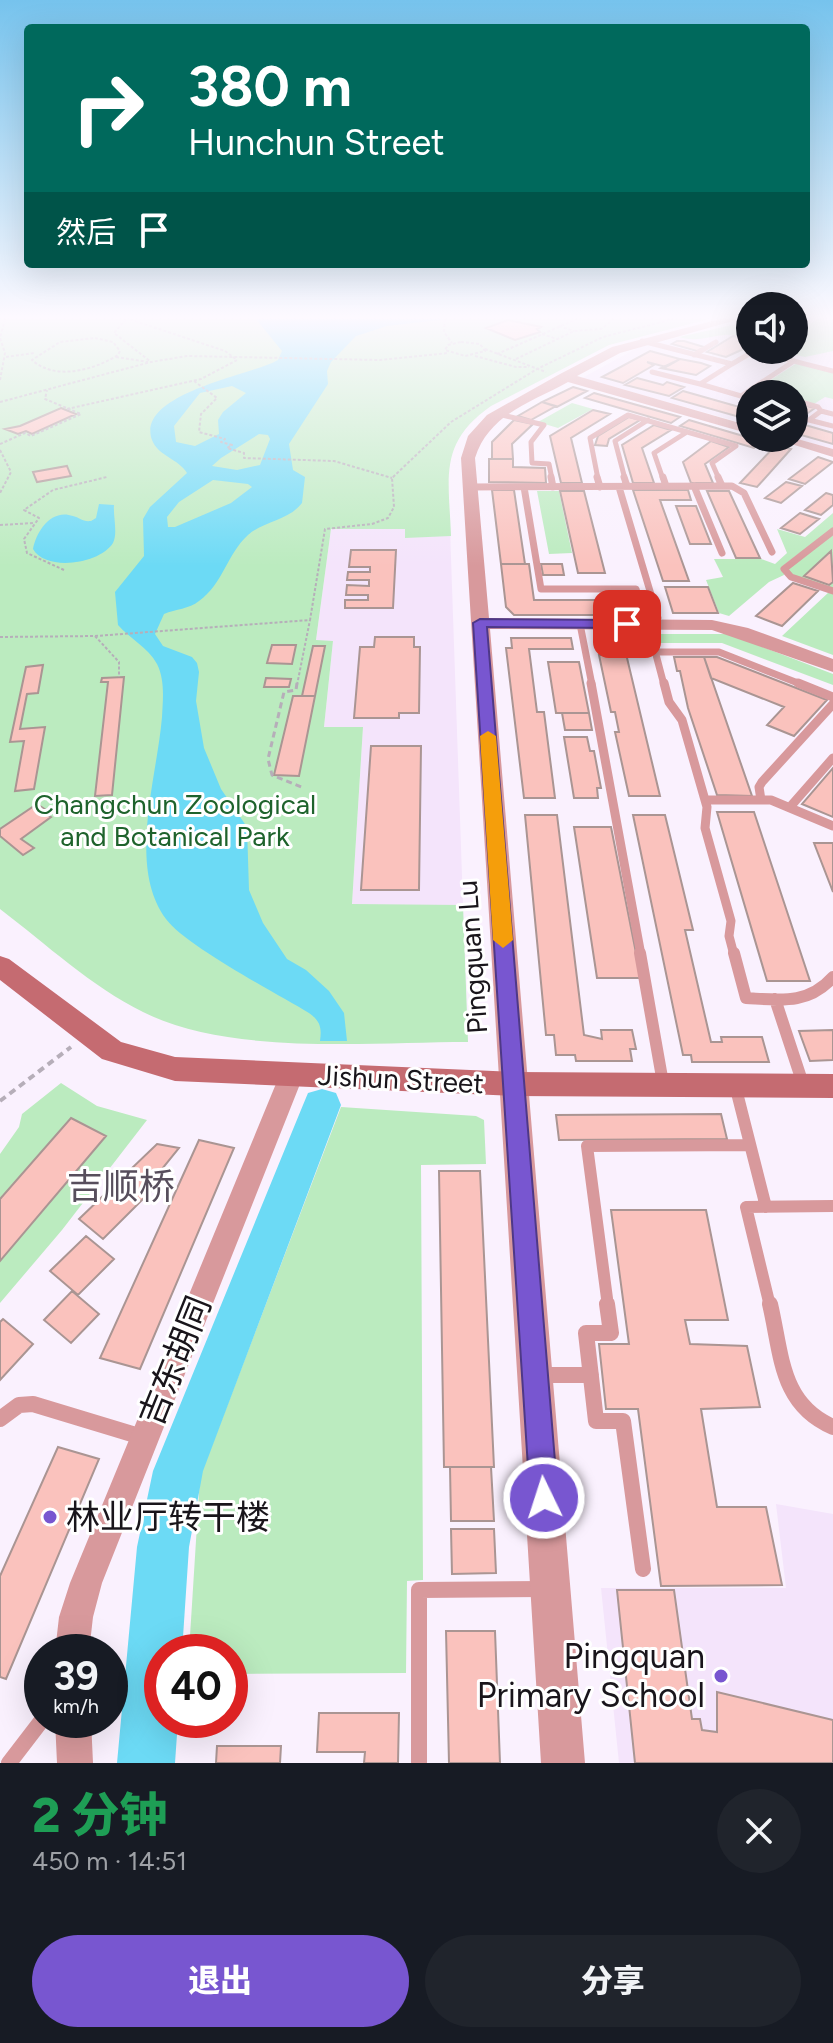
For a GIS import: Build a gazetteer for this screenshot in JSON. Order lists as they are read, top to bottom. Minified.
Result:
{"streets":{"main road":["Jishun Street"],"street":["Pingquan Lu","吉东胡同"]},"crossings":[["Pingquan Lu","Jishun Street"],["Jishun Street","吉东胡同"]],"districts":["吉顺桥"],"parks":["Changchun Zoological and Botanical Park"],"places":["林业厅转干楼","Pingquan Primary School"],"page":{"turn":["380 m","Hunchun Street"],"then":"然后","speed":"39 km/h","limit":"40","heading":["2 分钟","450 m · 14:51"],"buttons":["退出","分享"]}}
